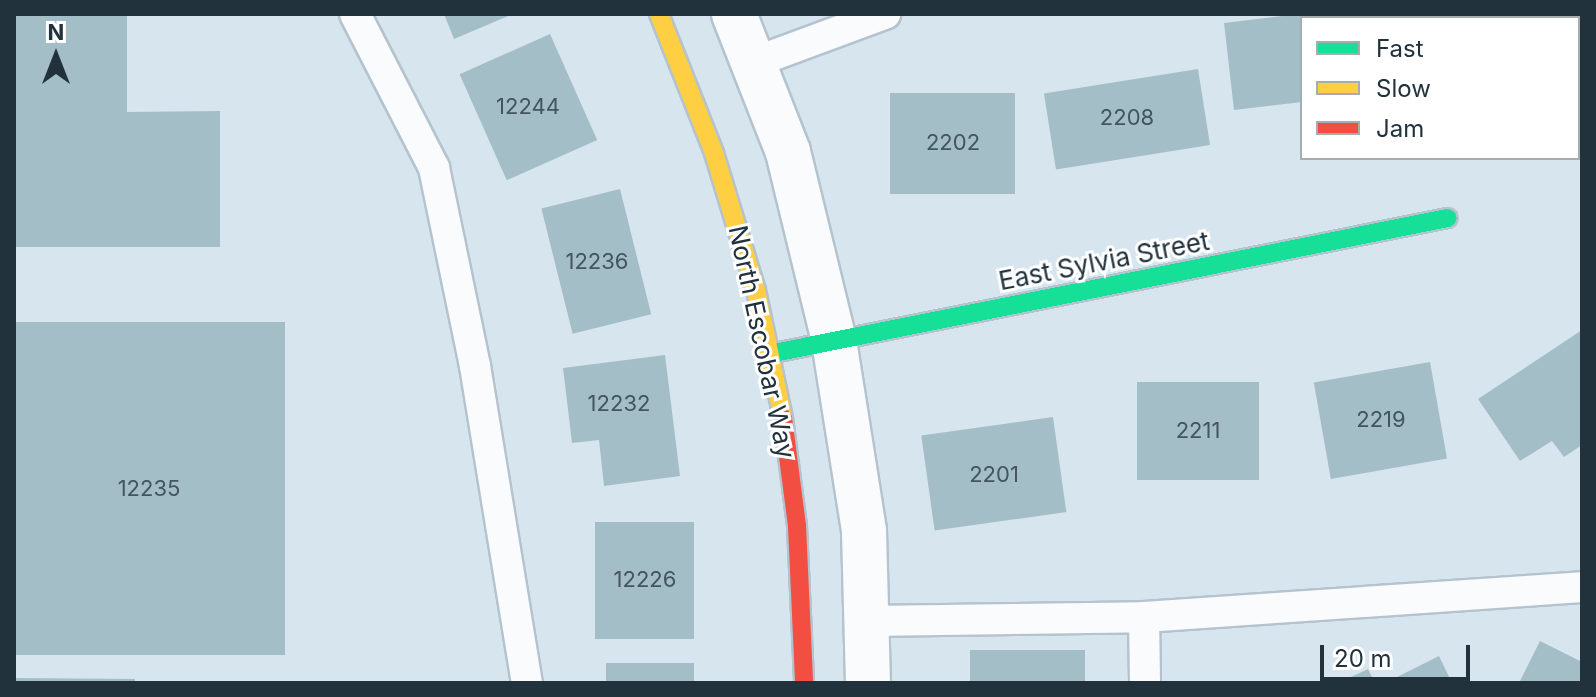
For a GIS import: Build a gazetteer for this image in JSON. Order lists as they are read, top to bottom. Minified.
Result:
{"streets":{"street":["East Sylvia Street","North Escobar Way"]},"crossings":[["East Sylvia Street","North Escobar Way"]],"house_numbers":["12244","2208","2202","12236","12232","2219","2211","2201","12235","12226"],"legend":["Fast","Slow","Jam"],"scale_bar":"20 m","north":"top"}
